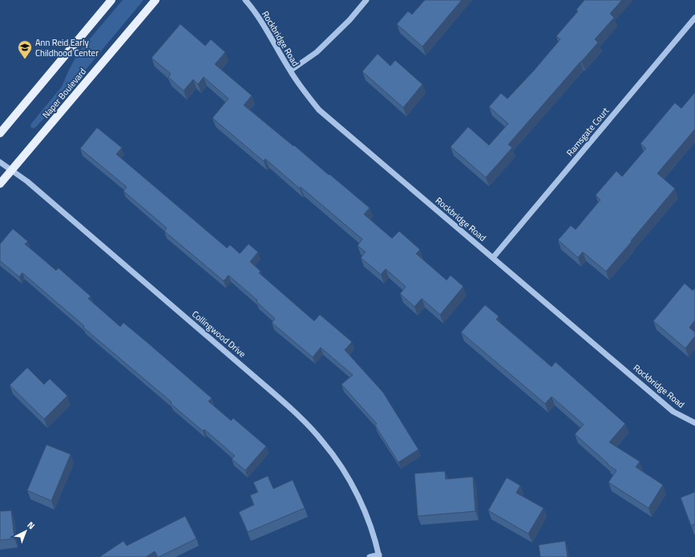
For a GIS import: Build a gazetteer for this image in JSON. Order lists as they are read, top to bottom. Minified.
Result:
{"streets":{"main road":["Naper Boulevard"],"street":["Rockbridge Road","Ramsgate Court","Collingwood Drive"]},"crossings":[["Rockbridge Road","Ramsgate Court"],["Naper Boulevard","Collingwood Drive"]],"places":{"school or university":["Ann Reid Early Childhood Center"]},"north":"top right"}
